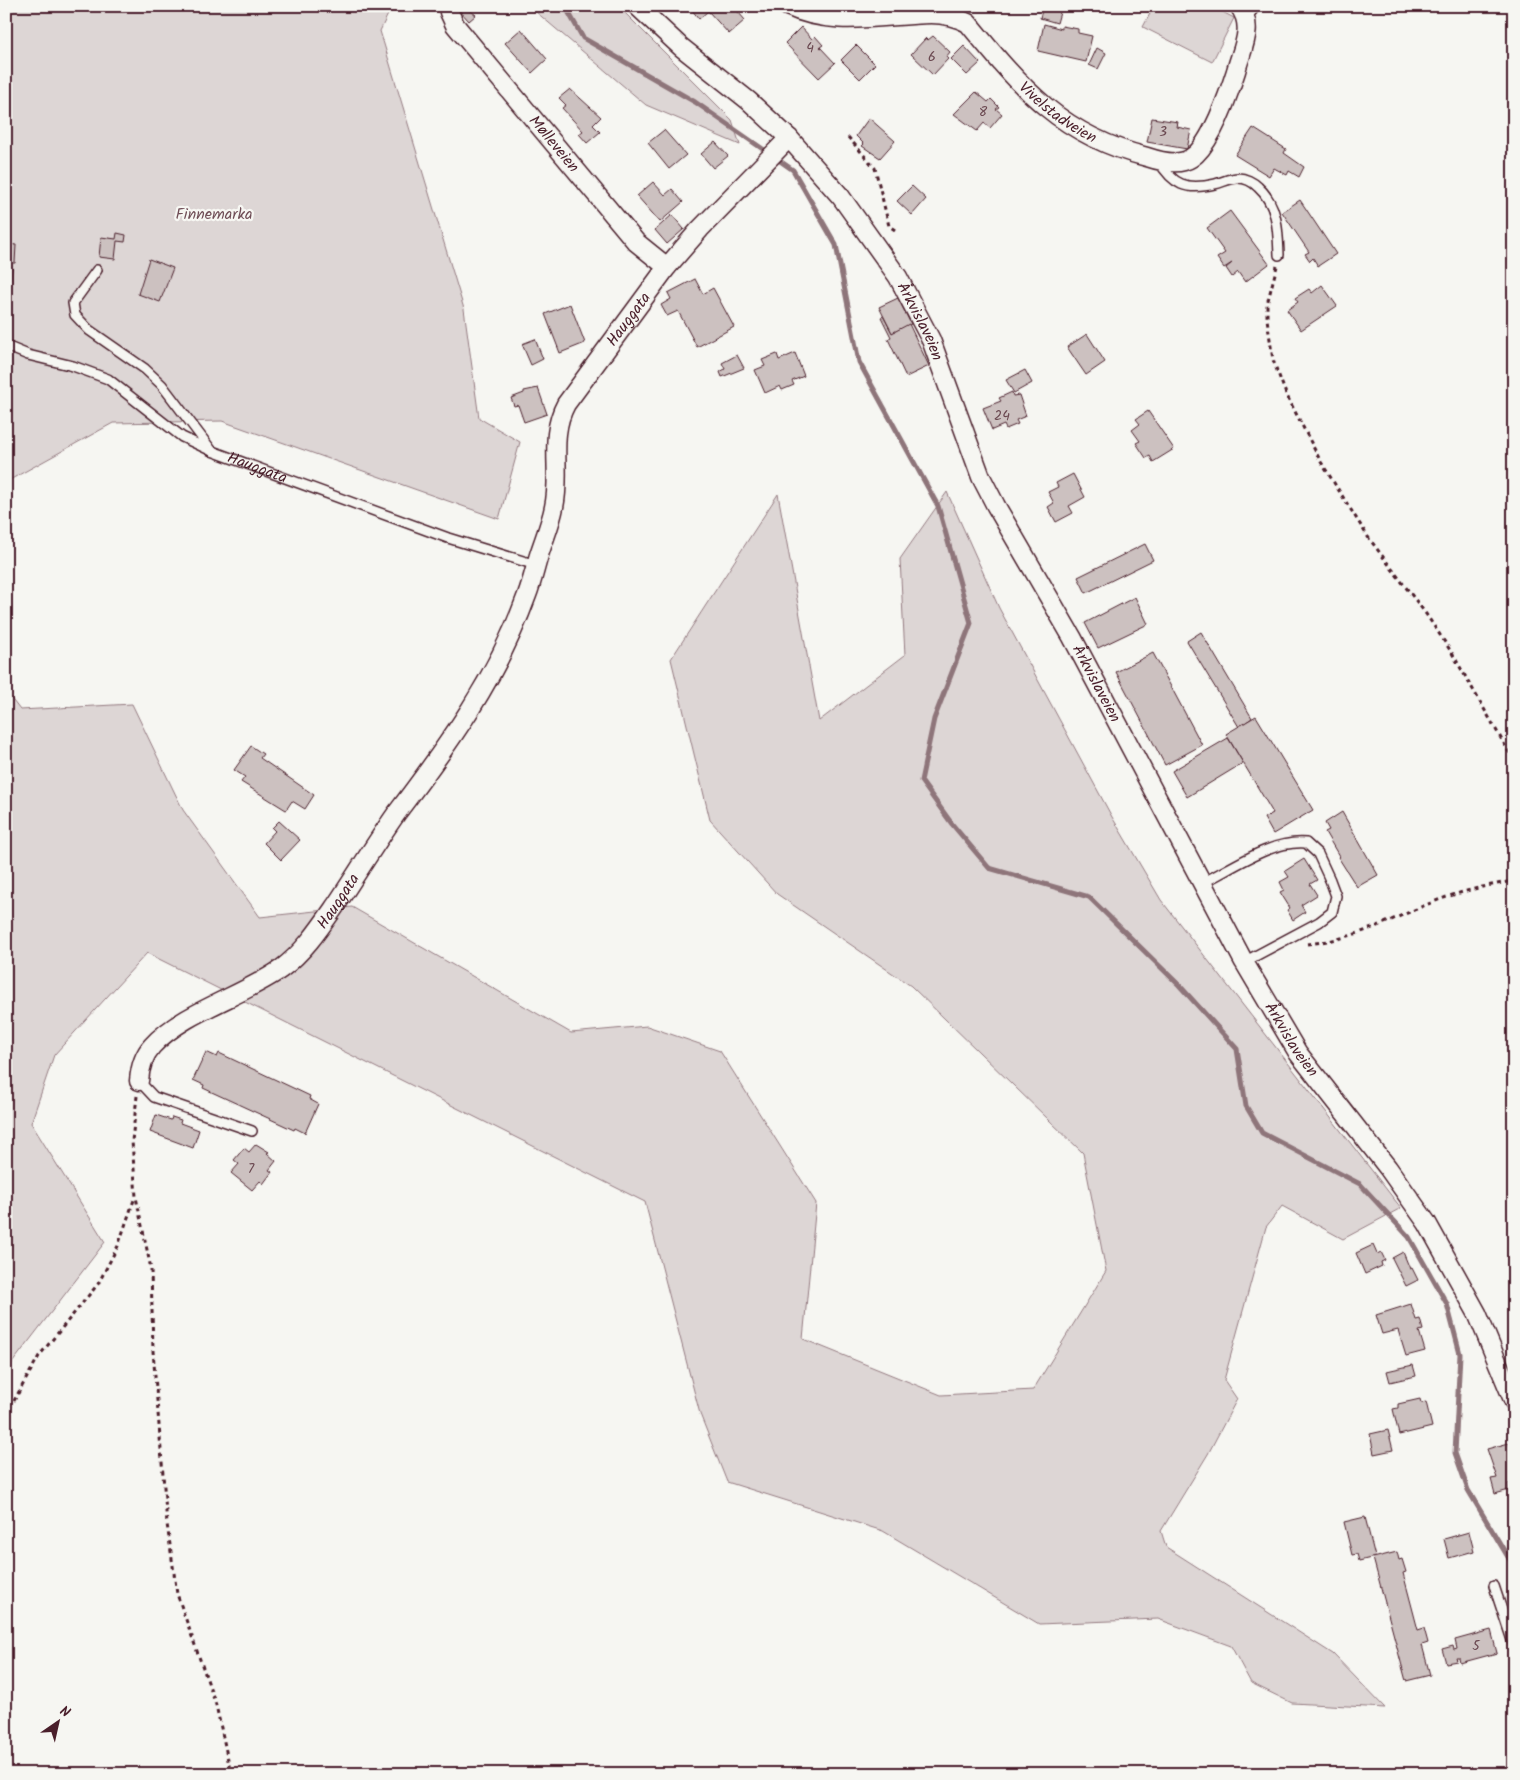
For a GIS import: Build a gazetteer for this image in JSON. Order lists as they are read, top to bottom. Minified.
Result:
{"streets":{"street":["Vivelstadveien","Mølleveien","Hauggata","Årkvislaveien"]},"crossings":[["Mølleveien","Hauggata"],["Hauggata","Årkvislaveien"]],"parks":["Finnemarka"],"house_numbers":["4","6","8","3","24","7","5"],"north":"top right"}
